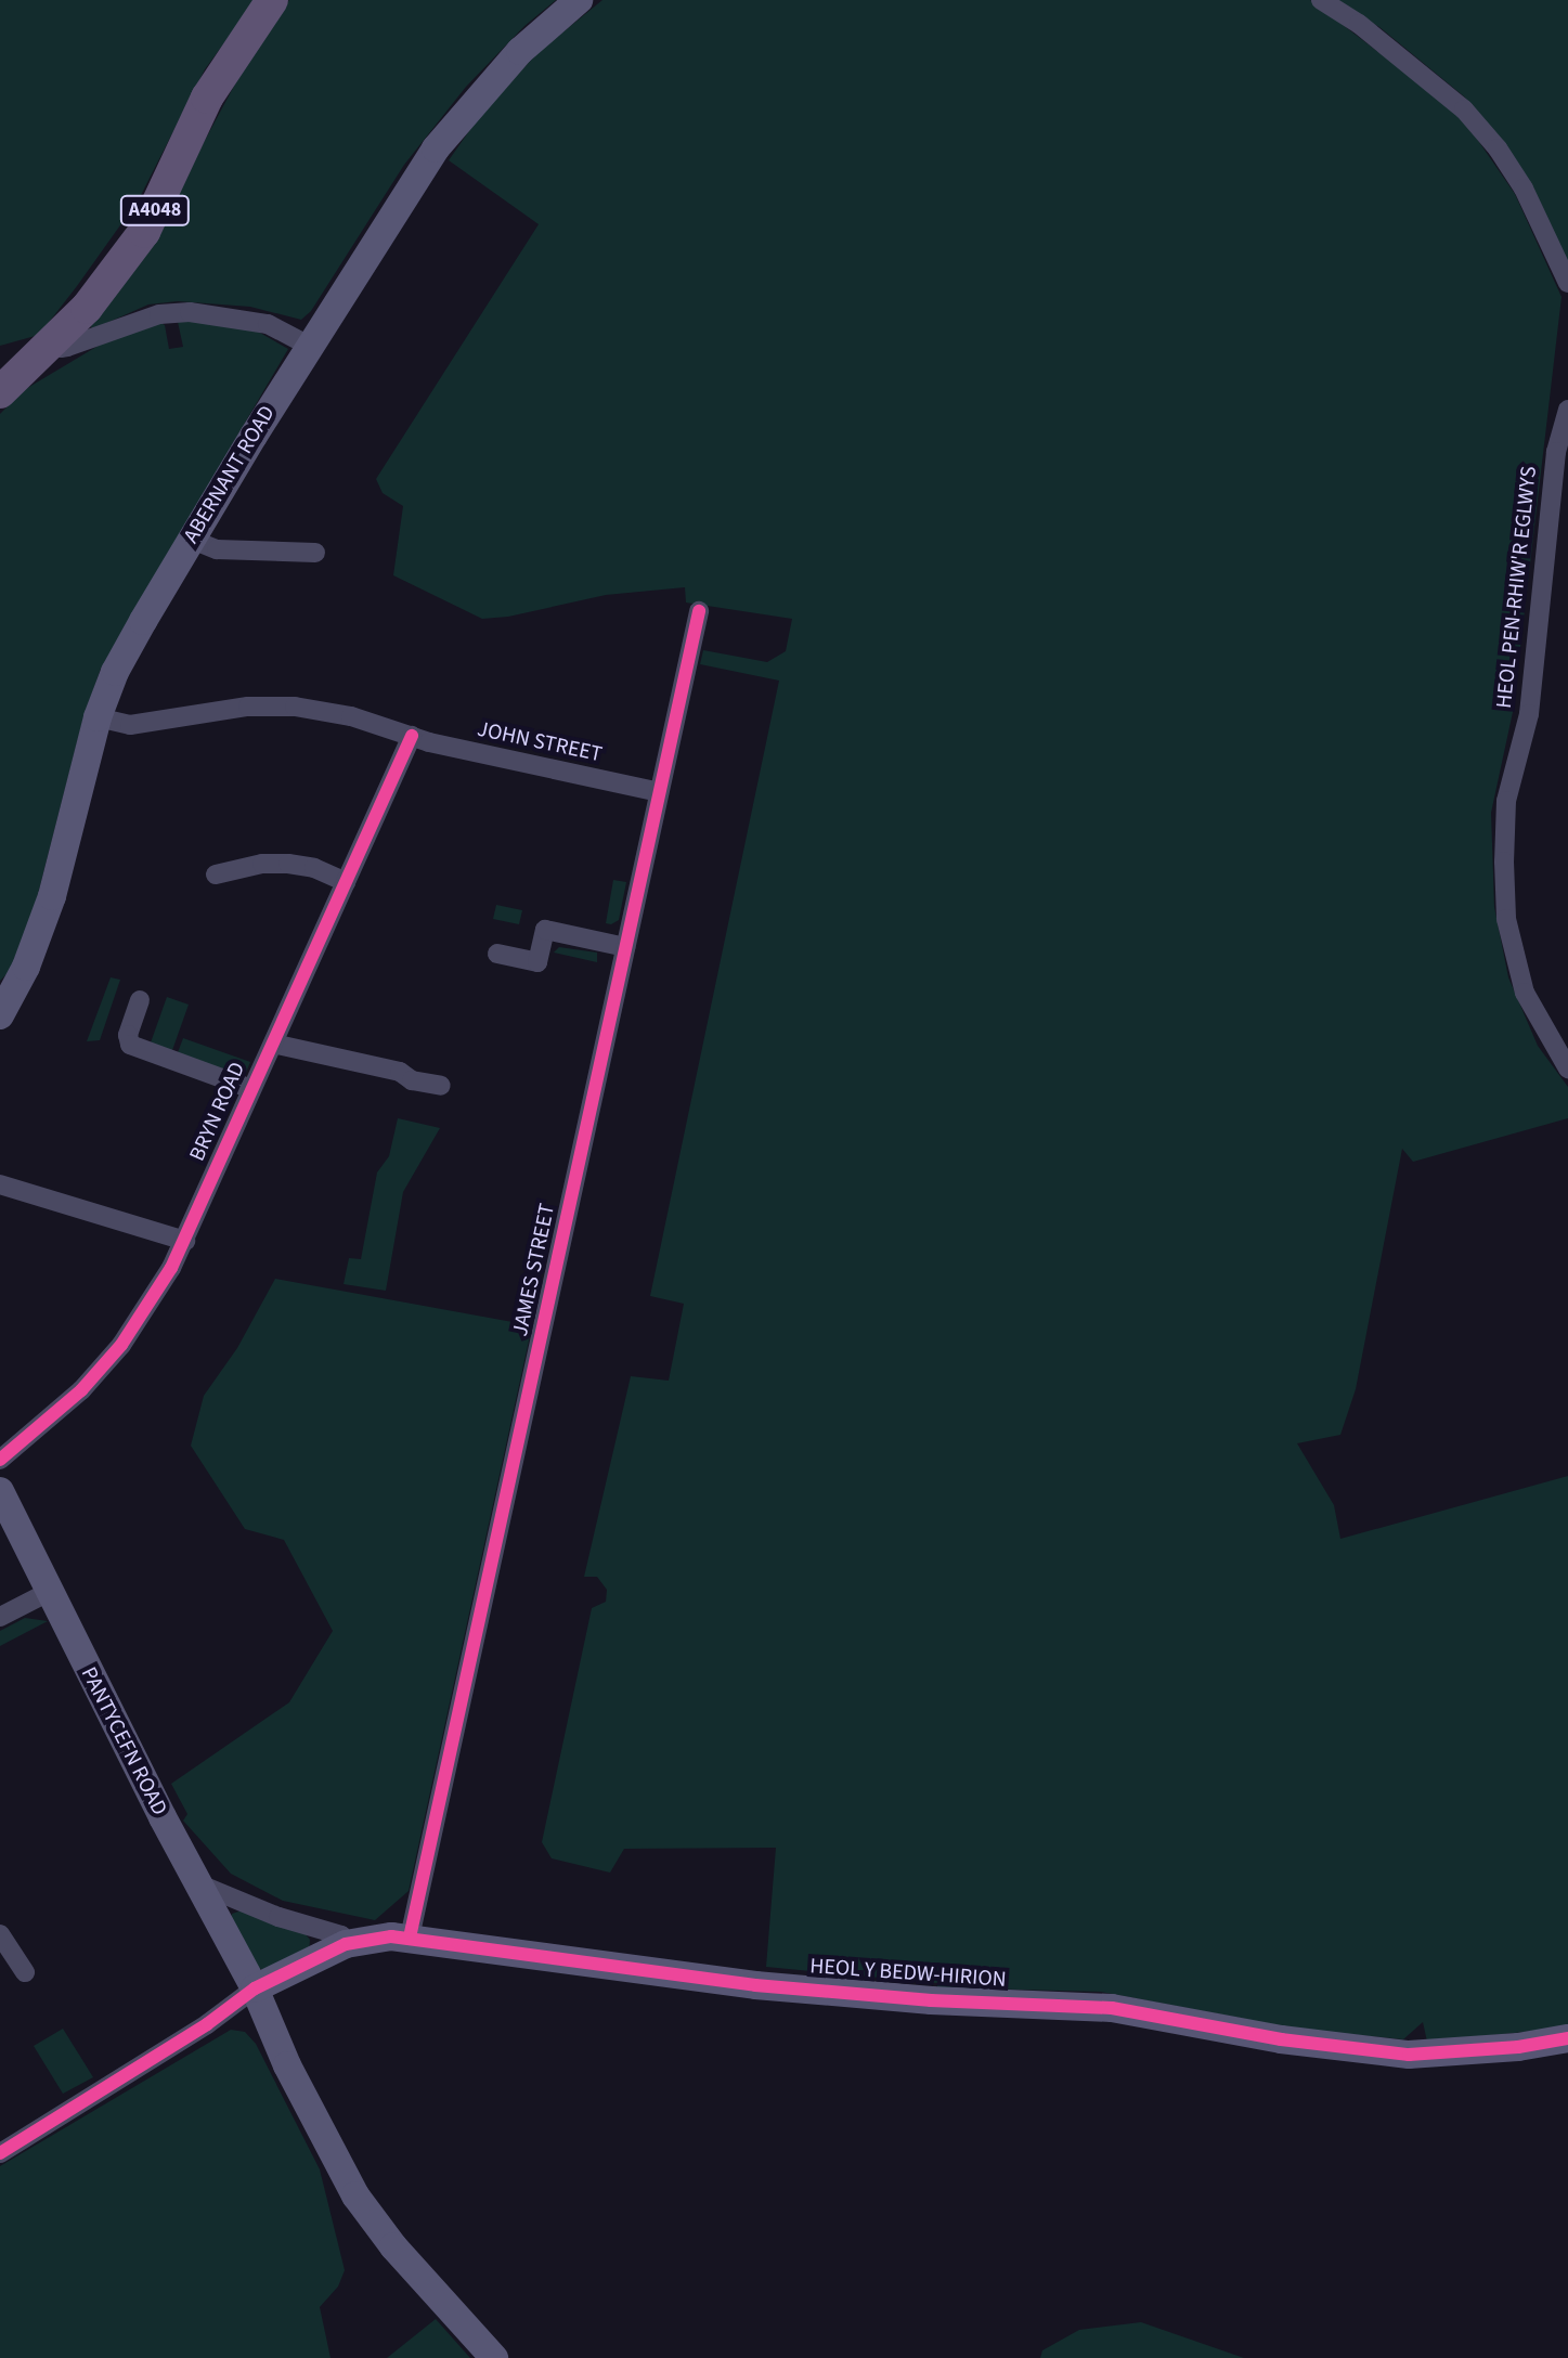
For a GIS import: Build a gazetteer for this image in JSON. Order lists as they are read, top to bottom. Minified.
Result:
{"streets":{"main road":["A4048","ABERNANT ROAD","PANTYCEFN ROAD","HEOL Y BEDW-HIRION"],"street":["HEOL PEN-RHIW'R EGLWYS","JOHN STREET","BRYN ROAD","JAMES STREET"]},"crossings":[["ABERNANT ROAD","JOHN STREET"],["JOHN STREET","BRYN ROAD"],["JOHN STREET","JAMES STREET"],["JAMES STREET","HEOL Y BEDW-HIRION"],["PANTYCEFN ROAD","HEOL Y BEDW-HIRION"]]}
